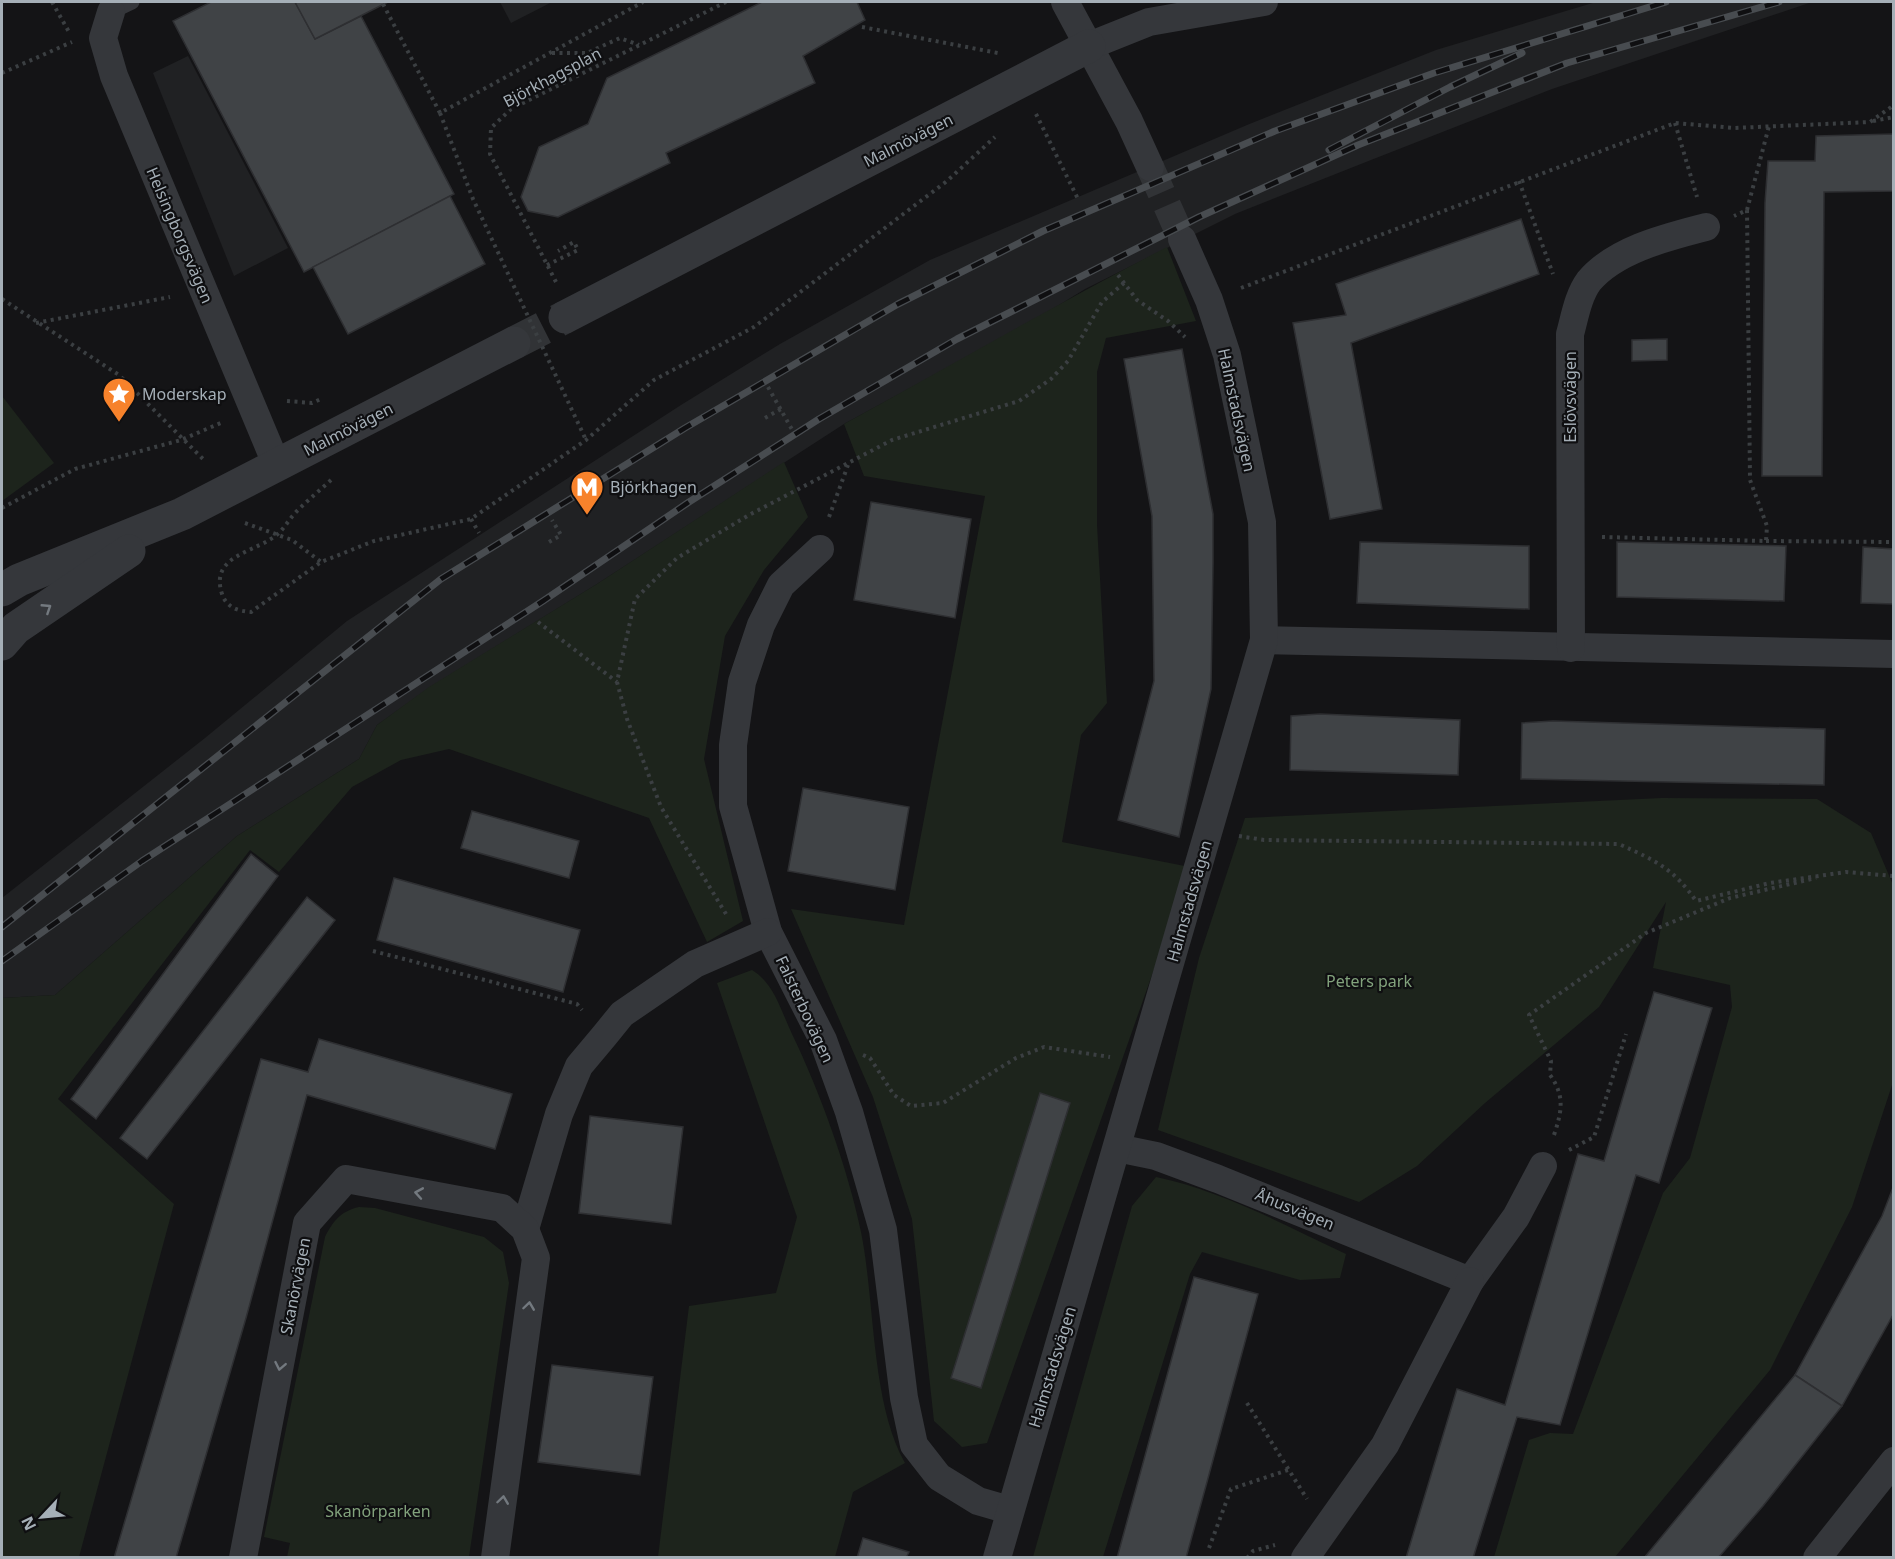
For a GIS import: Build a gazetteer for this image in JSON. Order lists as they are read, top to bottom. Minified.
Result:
{"streets":{"street":["Malmövägen","Helsingborgsvägen","Eslövsvägen","Halmstadsvägen","Falsterbovägen","Åhusvägen","Skanörvägen"],"path":["Björkhagsplan"]},"crossings":[["Björkhagsplan","Malmövägen"],["Malmövägen","Helsingborgsvägen"],["Halmstadsvägen","Falsterbovägen"],["Halmstadsvägen","Åhusvägen"]],"parks":["Peters park","Skanörparken"],"places":{"place":["Moderskap"],"metro station":["Björkhagen"]},"north":"bottom left"}
